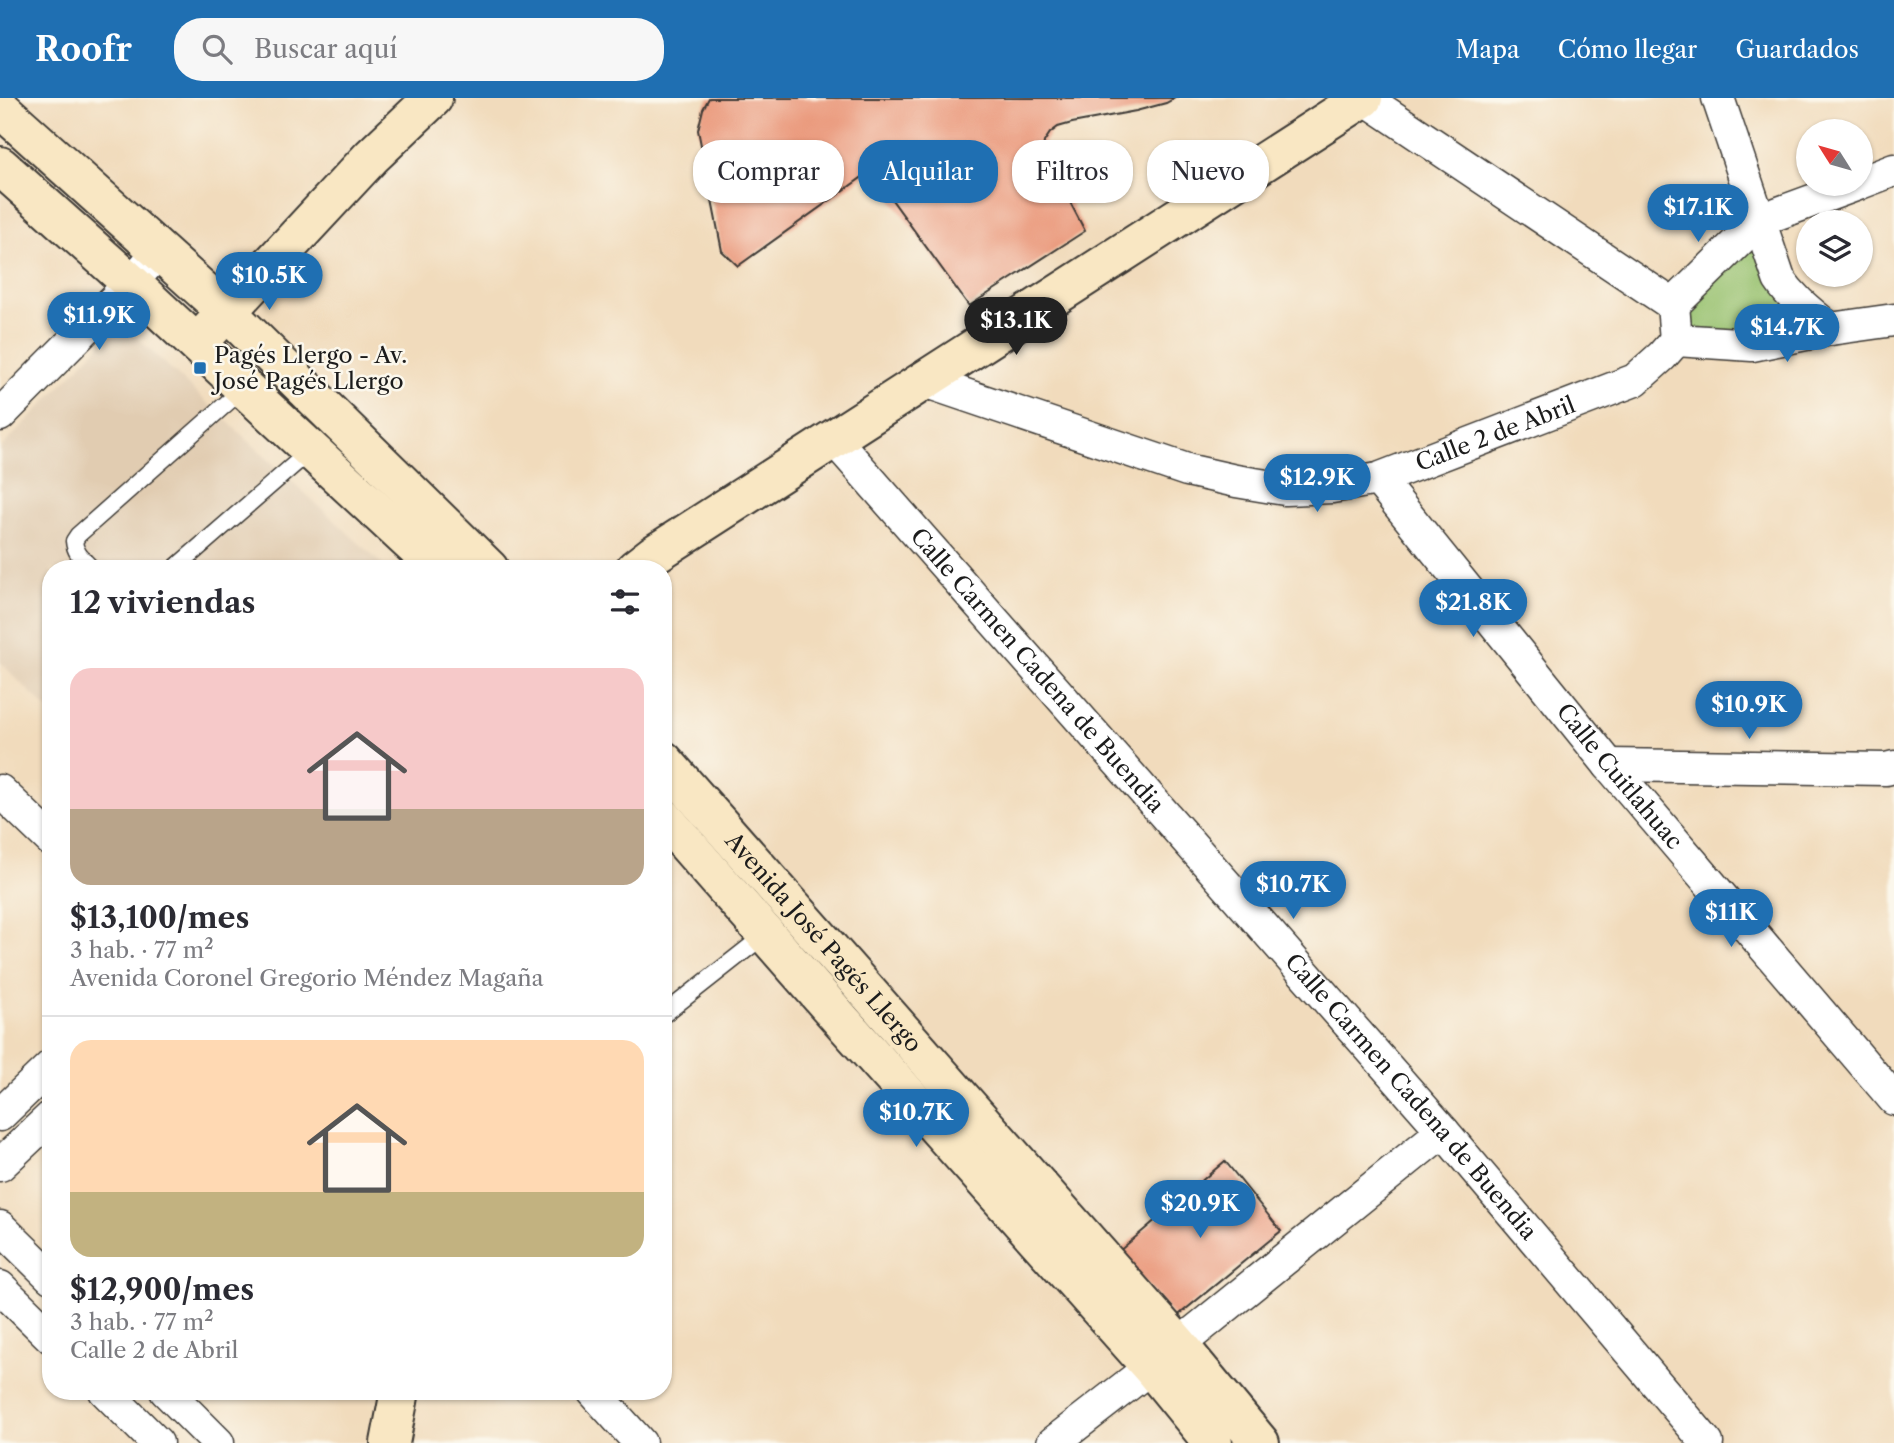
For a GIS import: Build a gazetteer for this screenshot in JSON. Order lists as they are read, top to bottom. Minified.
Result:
{"streets":{"main road":["Avenida José Pagés Llergo"],"street":["Calle 2 de Abril","Calle Carmen Cadena de Buendia","Calle Cuitlahuac"]},"crossings":[["Calle 2 de Abril","Calle Cuitlahuac"]],"places":{"transit":["Pagés Llergo - Av. José Pagés Llergo"]},"north":"top left","page":{"header":"Roofr","search":"Buscar aquí","nav":["Mapa","Cómo llegar","Guardados"],"chip":["Comprar","Alquilar","Filtros","Nuevo"],"price":["$17.1K","$10.5K","$11.9K","$13.1K","$14.7K","$12.9K","$21.8K","$10.9K","$10.7K","$11K","$10.7K","$20.9K"],"heading":"12 viviendas","list":[{"name":"$13,100/mes","note":"3 hab. · 77 m² · Avenida Coronel Gregorio Méndez Magaña"},{"name":"$12,900/mes","note":"3 hab. · 77 m² · Calle 2 de Abril"}]}}
